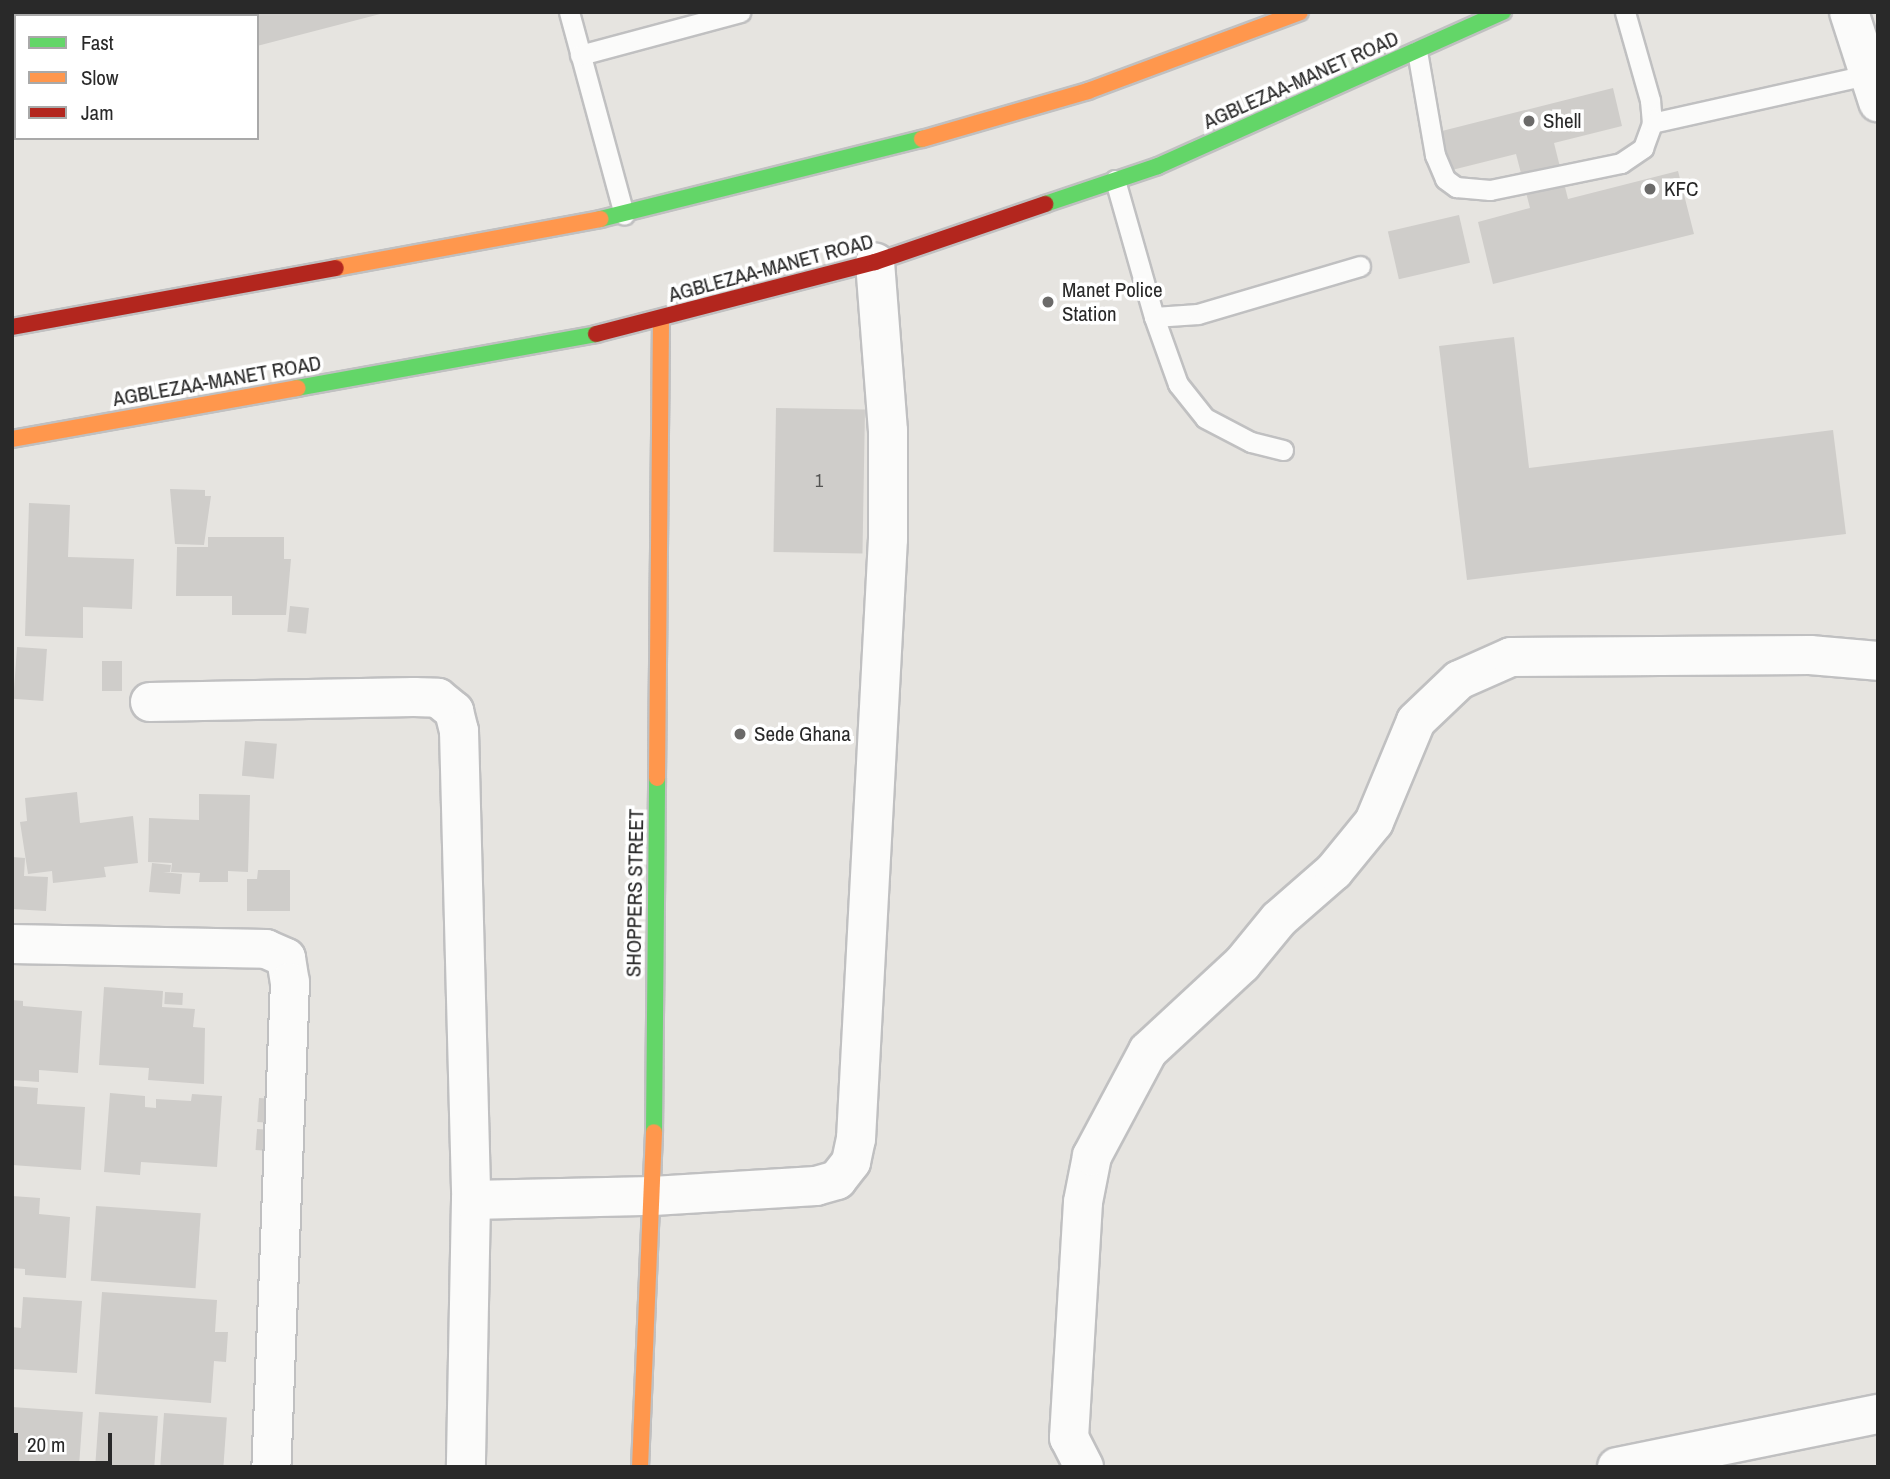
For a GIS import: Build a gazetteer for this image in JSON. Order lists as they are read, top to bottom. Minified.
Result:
{"streets":{"main road":["AGBLEZAA-MANET ROAD","SHOPPERS STREET"]},"crossings":[["AGBLEZAA-MANET ROAD","SHOPPERS STREET"]],"places":["Shell","KFC","Manet Police Station","Sede Ghana"],"house_numbers":["1"],"legend":["Fast","Slow","Jam"],"scale_bar":"20 m"}
